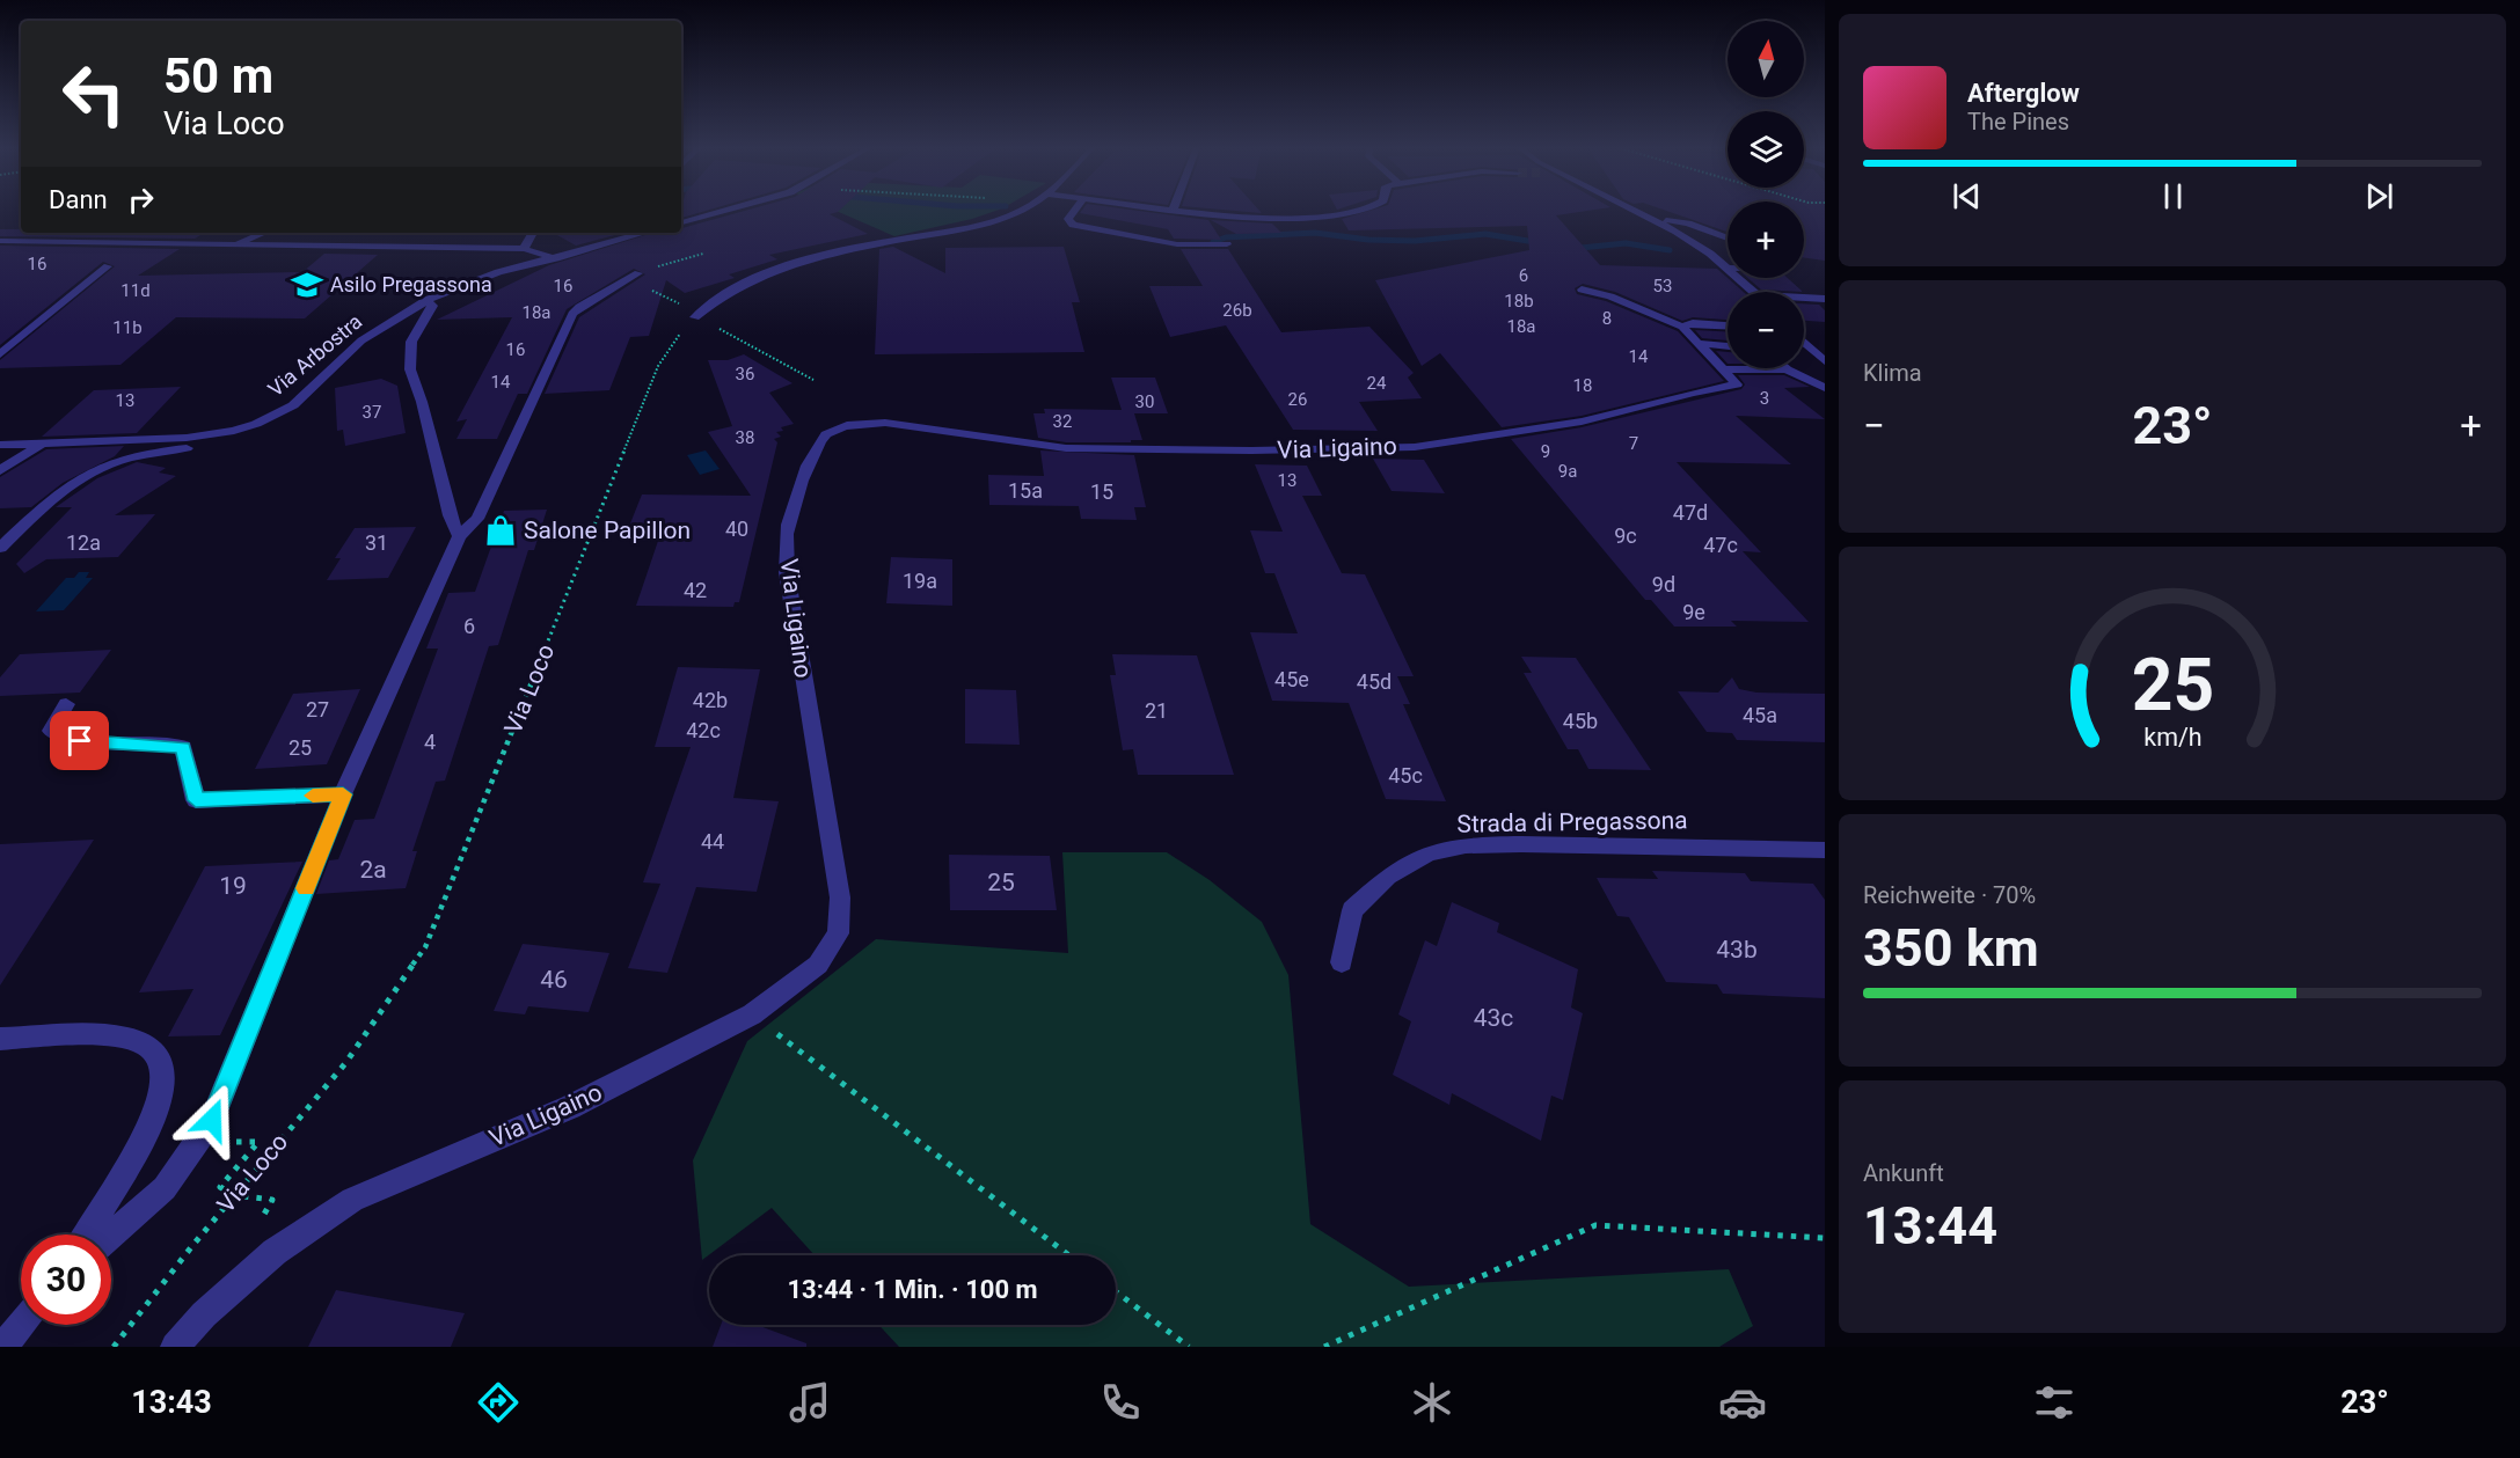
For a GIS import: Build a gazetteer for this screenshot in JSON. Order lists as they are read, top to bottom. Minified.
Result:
{"streets":{"street":["Via Arbostra","Via Ligaino","Strada di Pregassona"],"path":["Via Loco"]},"places":{"school or university":["Asilo Pregassona"],"shop":["Salone Papillon"]},"house_numbers":["16","6","16","53","11d","18b","26b","18a","8","18a","11b","16","14","36","14","24","18","3","26","13","30","37","32","38","7","9","9a","13","15a","15","47d","40","9c","12a","31","47c","19a","9d","42","9e","6","45e","45d","42b","27","21","45a","45b","42c","4","25","45c","44","2a","25","19","43b","46","43c"],"north":"top","page":{"map_buttons":["+","−"],"turn":["50 m","Via Loco"],"song":["Afterglow","The Pines"],"then":"Dann","tile":["Klima",["Reichweite · 70%","350 km"],["Ankunft","13:44"]],"heat":["−","23°","+"],"limit":"30","trip":"13:44 · 1 Min. · 100 m","tabs":["13:43","23°"],"gauge":["25","km/h"]}}
